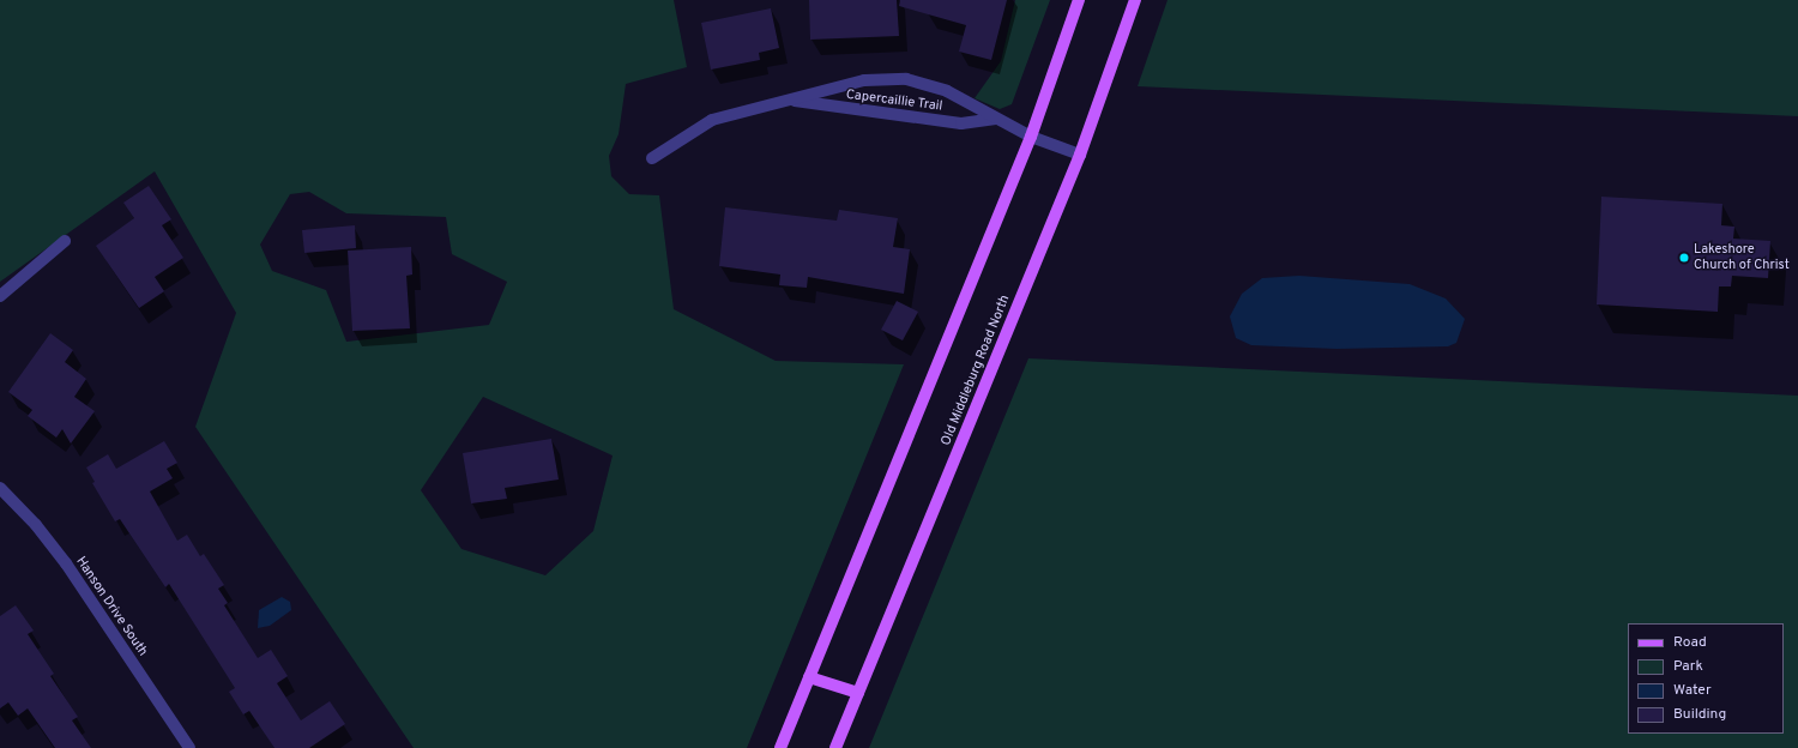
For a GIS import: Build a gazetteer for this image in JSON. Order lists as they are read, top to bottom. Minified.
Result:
{"streets":{"main road":["Old Middleburg Road North"],"street":["Capercaillie Trail","Hanson Drive South"]},"crossings":[["Capercaillie Trail","Old Middleburg Road North"]],"places":["Lakeshore Church of Christ"],"legend":["Road","Park","Water","Building"]}
